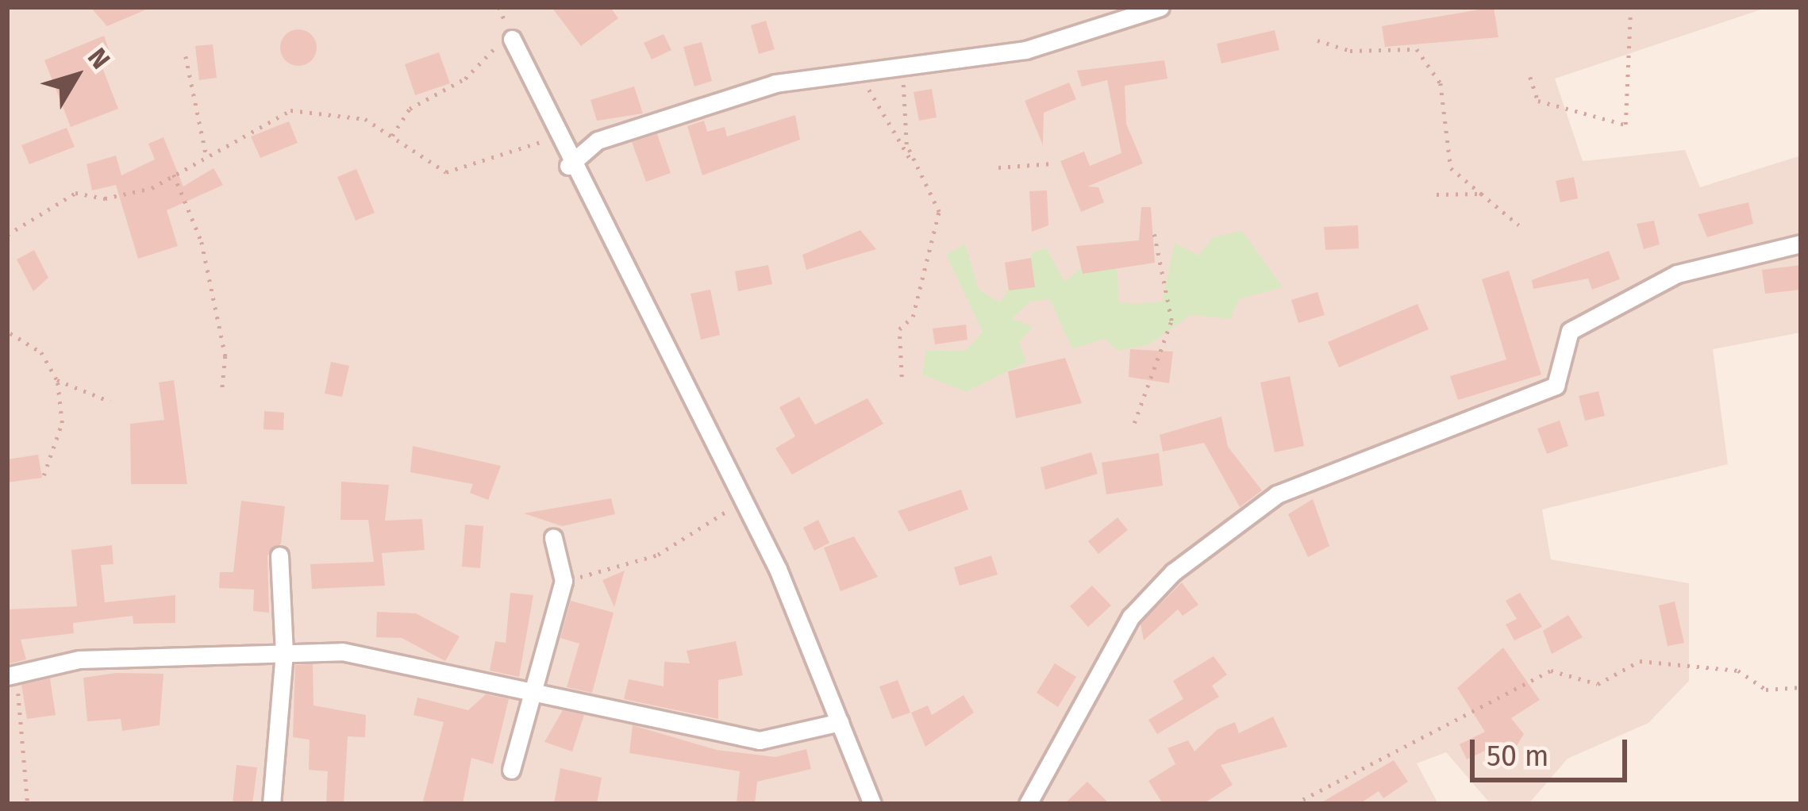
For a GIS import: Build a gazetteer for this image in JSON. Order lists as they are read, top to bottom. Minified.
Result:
{"scale_bar":"50 m","north":"top right"}
